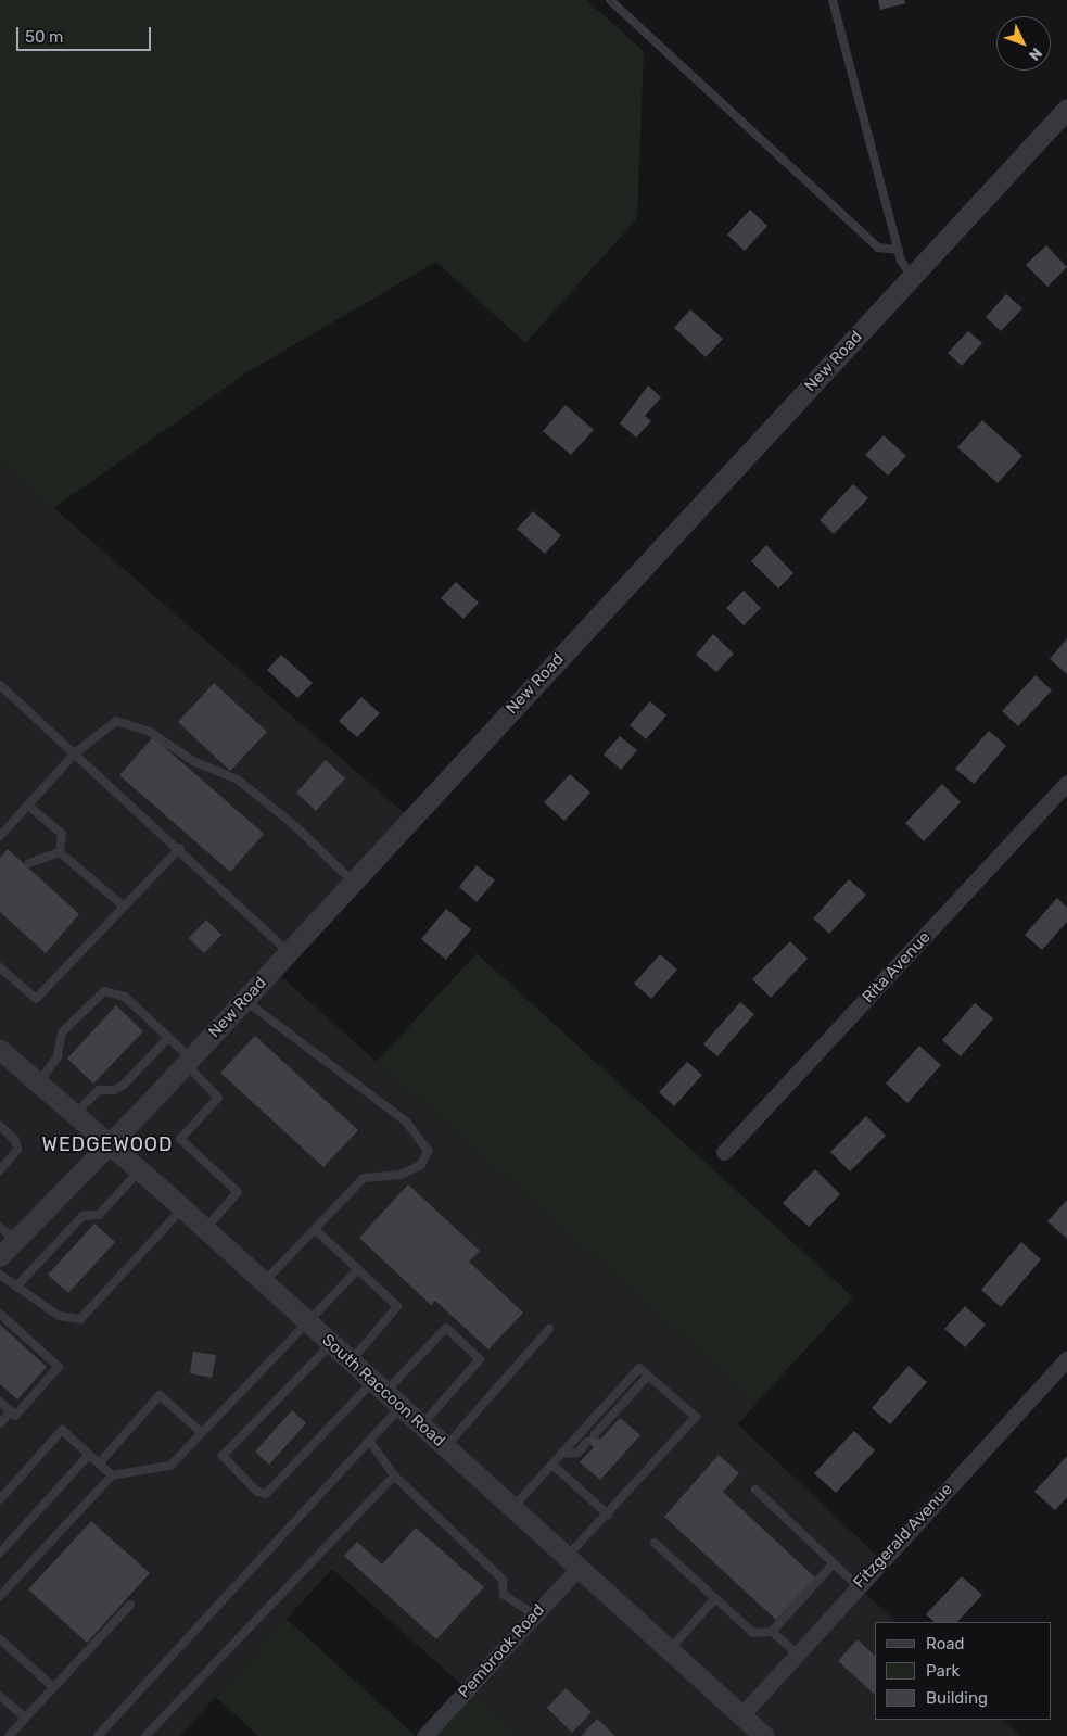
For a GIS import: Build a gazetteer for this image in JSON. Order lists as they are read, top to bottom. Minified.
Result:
{"streets":{"street":["New Road","Rita Avenue","South Raccoon Road","Fitzgerald Avenue","Pembrook Road"]},"crossings":[["New Road","South Raccoon Road"],["South Raccoon Road","Fitzgerald Avenue"],["South Raccoon Road","Pembrook Road"]],"districts":["WEDGEWOOD"],"legend":["Road","Park","Building"],"scale_bar":"50 m","north":"bottom right"}
